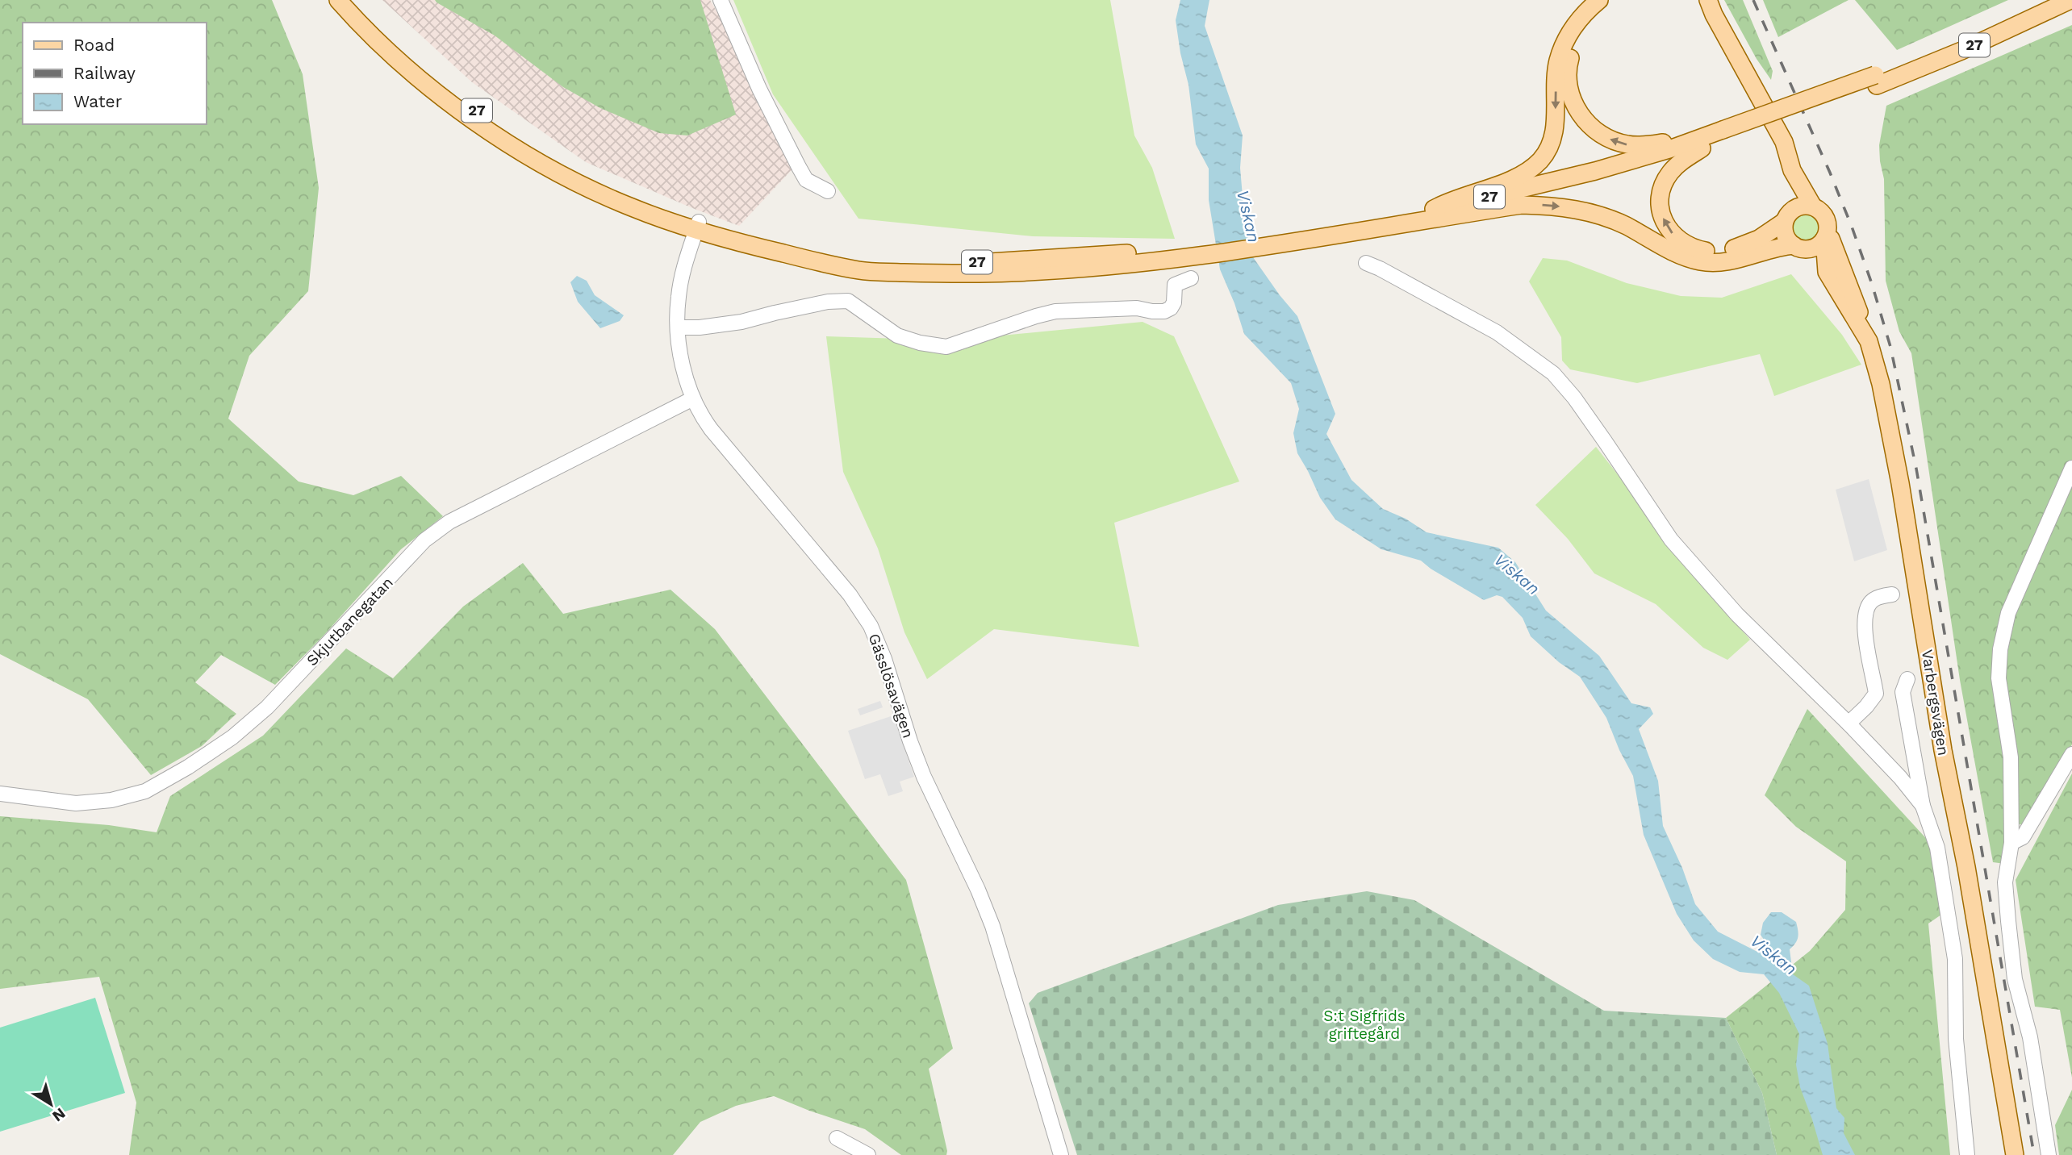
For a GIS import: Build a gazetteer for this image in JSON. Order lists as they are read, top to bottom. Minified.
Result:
{"streets":{"main road":["27","Varbergsvägen"],"street":["Skjutbanegatan","Gässlösavägen"]},"crossings":[["27","Gässlösavägen"],["Skjutbanegatan","Gässlösavägen"]],"water":["Viskan"],"parks":["S:t Sigfrids griftegård"],"legend":["Road","Railway","Water"],"north":"bottom right"}
